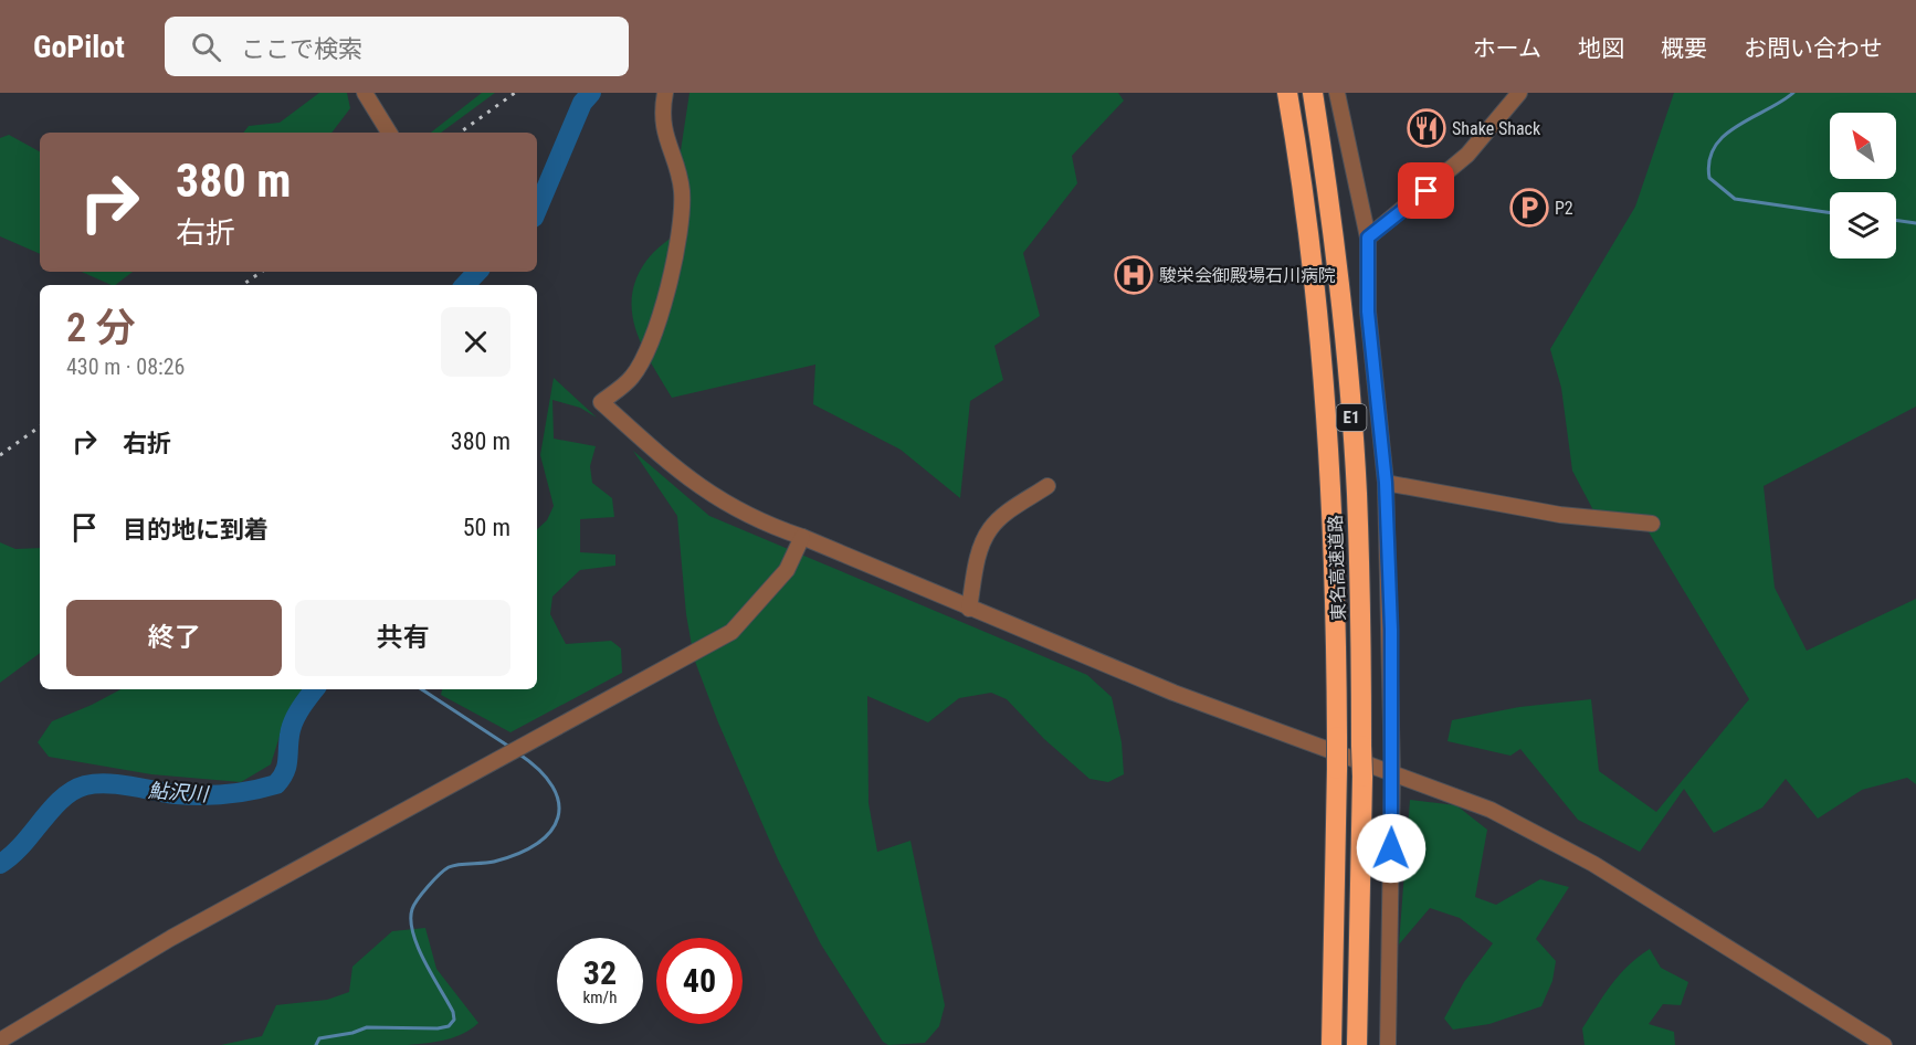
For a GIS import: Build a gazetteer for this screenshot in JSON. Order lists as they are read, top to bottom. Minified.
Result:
{"streets":{"highway":["E1","東名高速道路"]},"water":["鮎沢川"],"places":{"restaurant":["Shake Shack"],"parking":["P2"],"hospital":["駿栄会御殿場石川病院"]},"north":"top left","page":{"header":"GoPilot","search":"ここで検索","nav":["ホーム","地図","概要","お問い合わせ"],"turn":["380 m","右折"],"heading":["2 分","430 m · 08:26"],"list":[{"name":"右折","value":"380 m"},{"name":"目的地に到着","value":"50 m"}],"buttons":["終了","共有"],"speed":"32 km/h","limit":"40"}}
